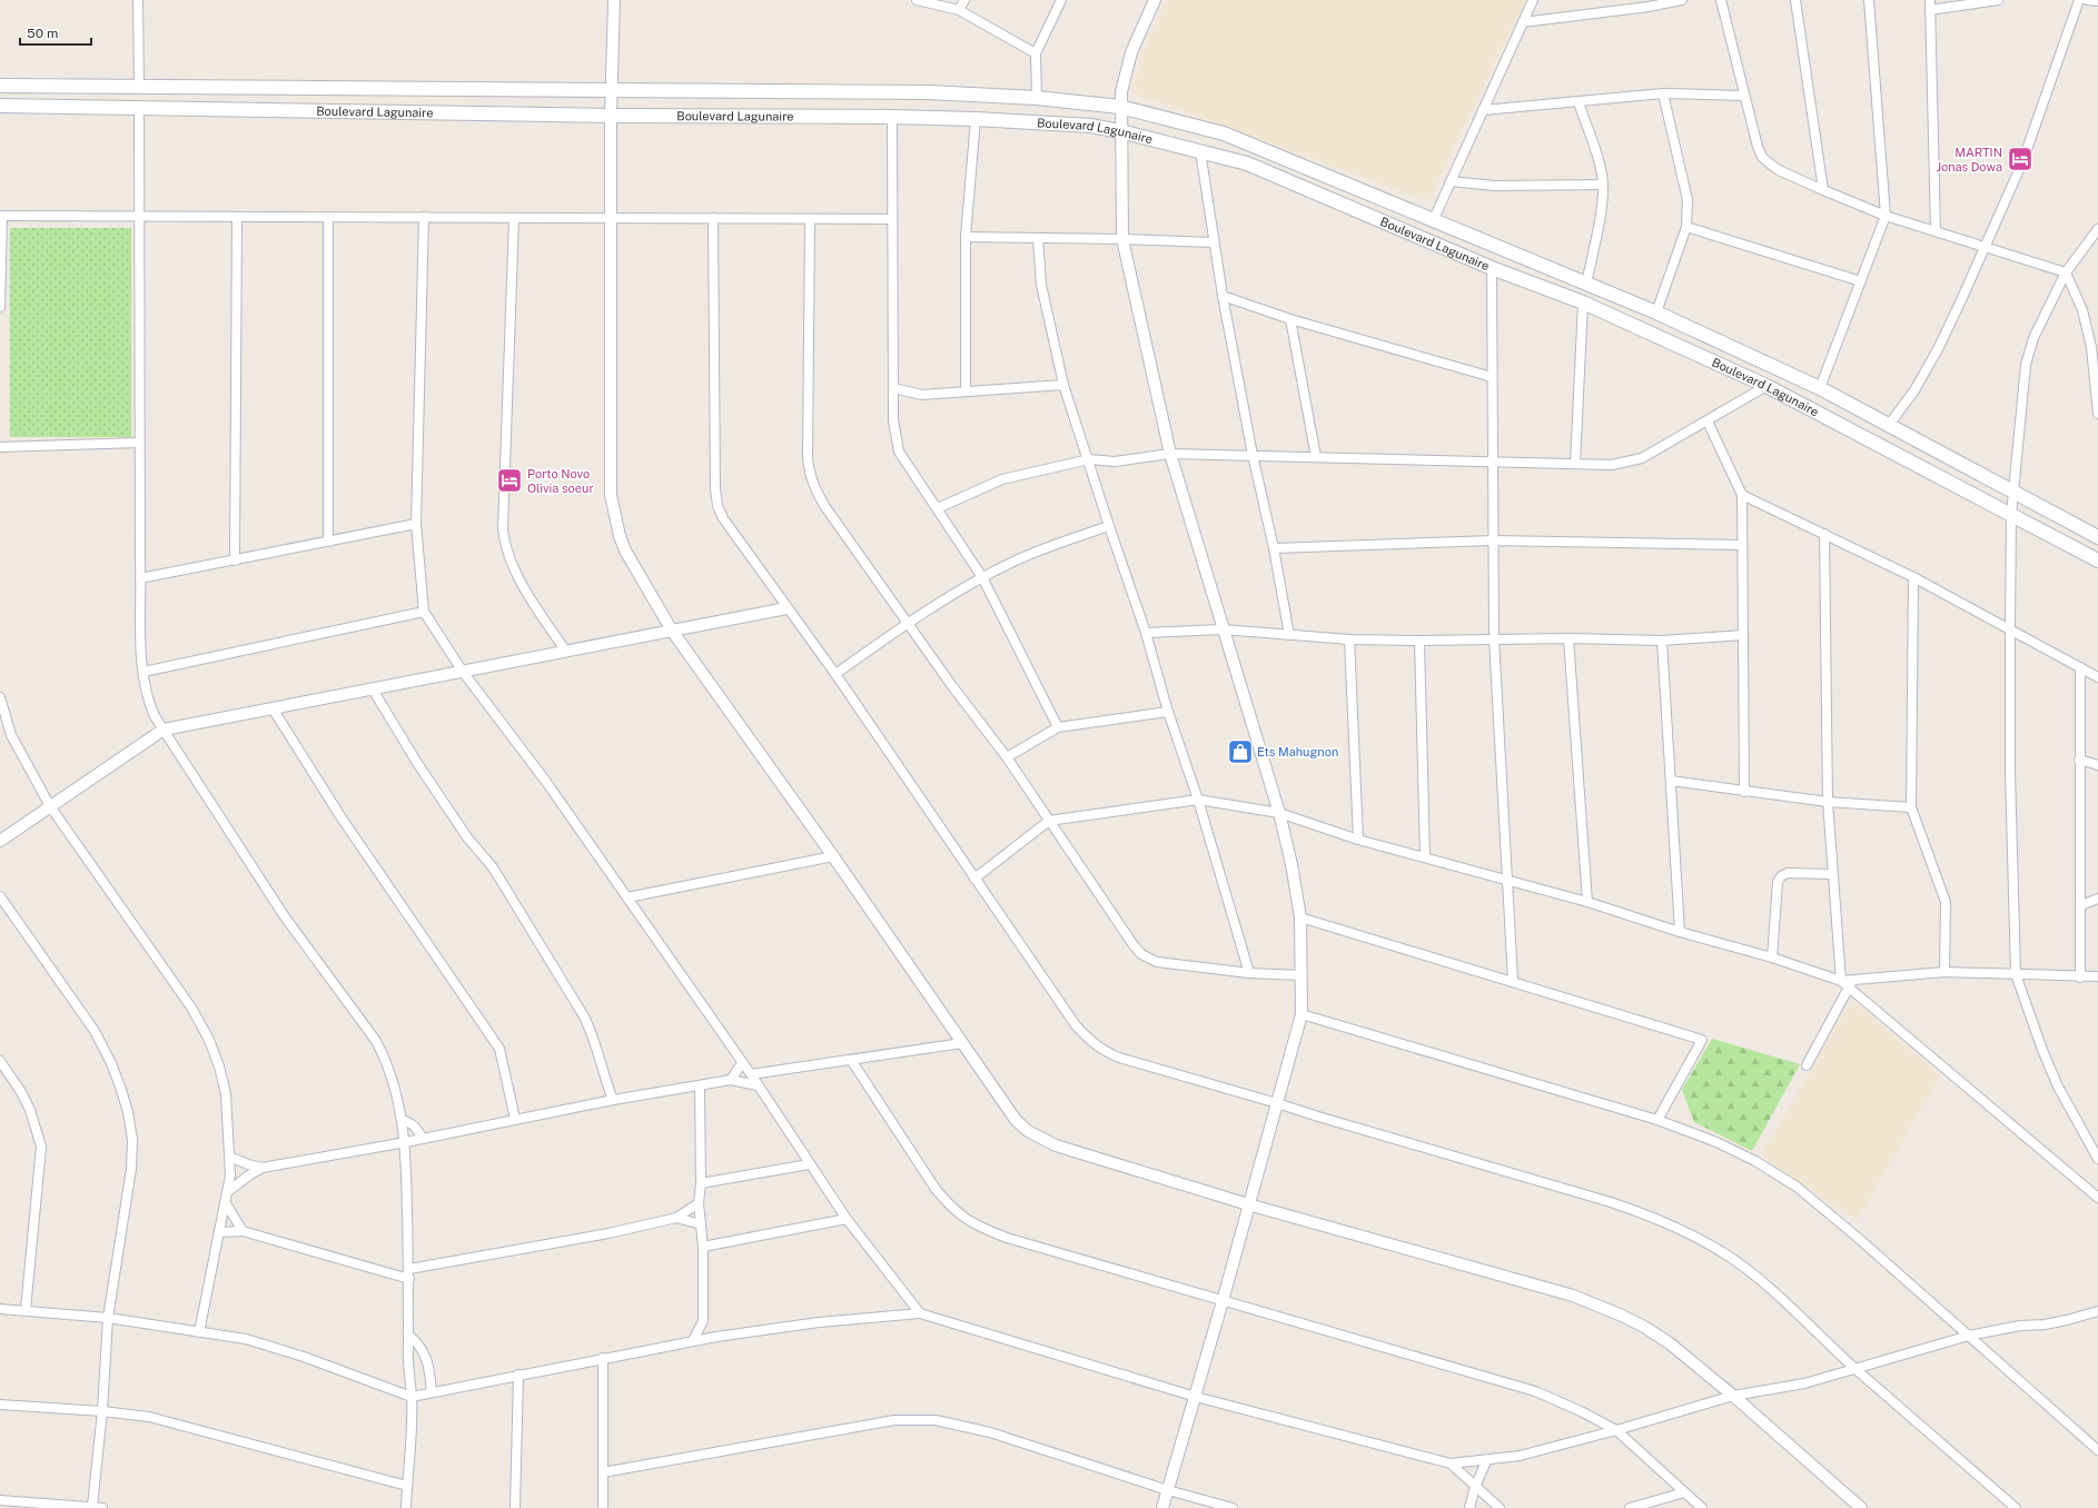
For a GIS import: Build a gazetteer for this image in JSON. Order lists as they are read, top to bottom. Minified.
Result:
{"streets":{"main road":["Boulevard Lagunaire"]},"places":{"hotel":["MARTIN Jonas Dowa","Porto Novo Olivia soeur"],"shop":["Ets Mahugnon"]},"scale_bar":"50 m"}
